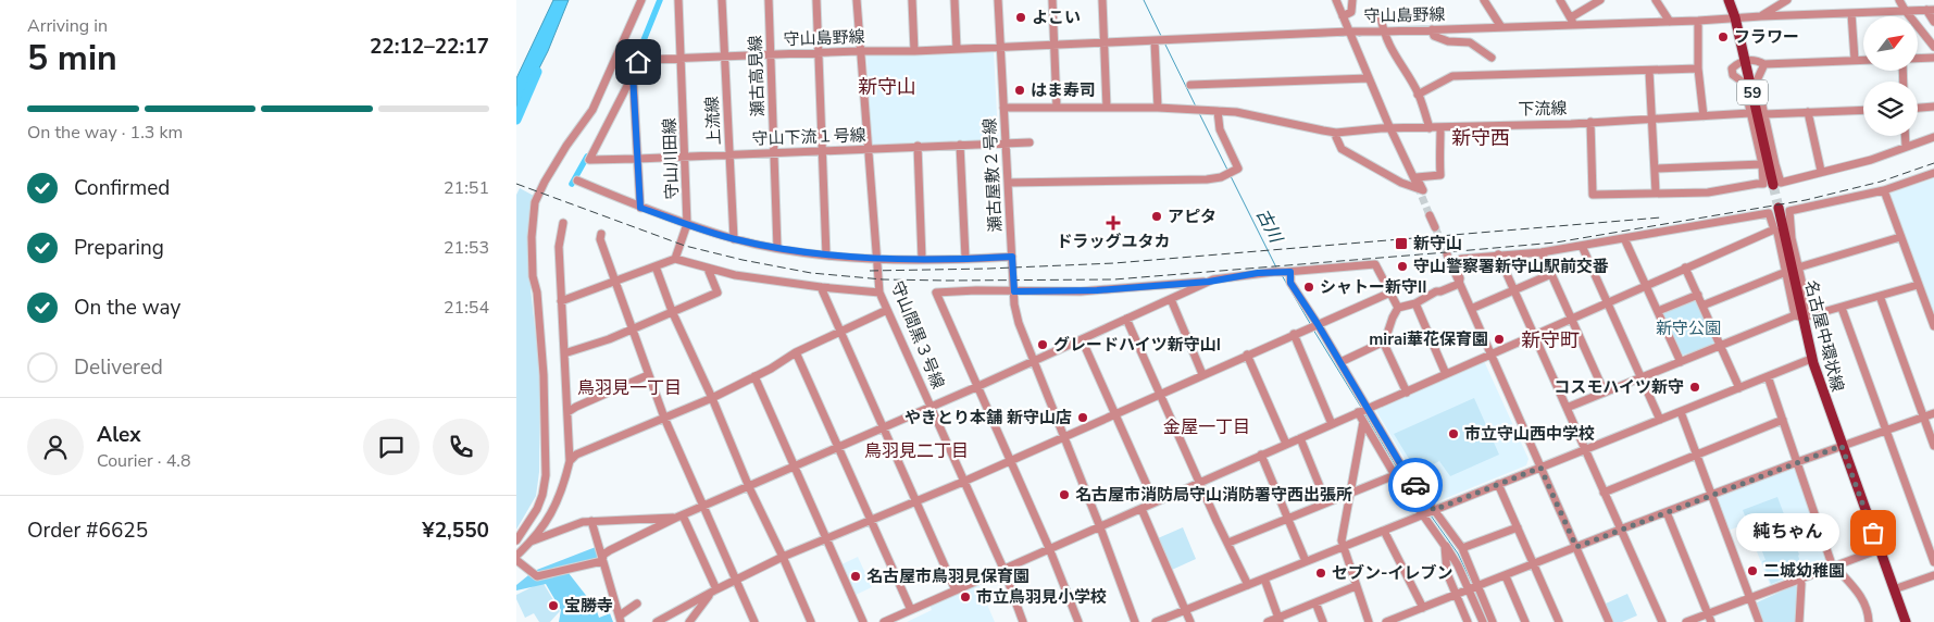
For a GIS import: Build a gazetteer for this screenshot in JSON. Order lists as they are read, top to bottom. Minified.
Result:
{"streets":{"main road":["59","名古屋中環状線"],"street":["守山島野線","瀬古高見線","下流線","上流線","守山下流１号線","守山川田線","瀬古屋敷２号線","守山間黒３号線"]},"crossings":[["守山島野線","瀬古高見線"],["守山島野線","59"],["守山島野線","上流線"],["守山島野線","守山下流１号線"],["守山島野線","守山川田線"],["守山島野線","瀬古屋敷２号線"],["守山島野線","守山間黒３号線"],["瀬古高見線","守山下流１号線"],["下流線","瀬古屋敷２号線"],["上流線","守山下流１号線"],["守山下流１号線","守山川田線"],["守山下流１号線","瀬古屋敷２号線"],["守山下流１号線","守山間黒３号線"]],"districts":["新守山","新守西","新守町","鳥羽見一丁目","金屋一丁目","鳥羽見二丁目"],"water":["古川"],"parks":["新守公園"],"places":{"other":["よこい","フラワー","はま寿司","アピタ","守山警察署新守山駅前交番","シャトー新守II","mirai華花保育園","グレードハイツ新守山I","コスモハイツ新守","やきとり本舗 新守山店","市立守山西中学校","名古屋市消防局守山消防署守西出張所","純ちゃん","二城幼稚園","セブン-イレブン","名古屋市鳥羽見保育園","市立鳥羽見小学校","宝勝寺"],"health":["ドラッグユタカ"],"transit":["新守山"]},"north":"top right","page":{"heading":["5 min","Arriving in","22:12–22:17"],"panel":["Alex","Courier · 4.8","Order #6625","¥2,550"],"bar":"On the way · 1.3 km","list":[["Confirmed","21:51"],["Preparing","21:53"],["On the way","21:54"],"Delivered"],"bubble":"純ちゃん"}}
